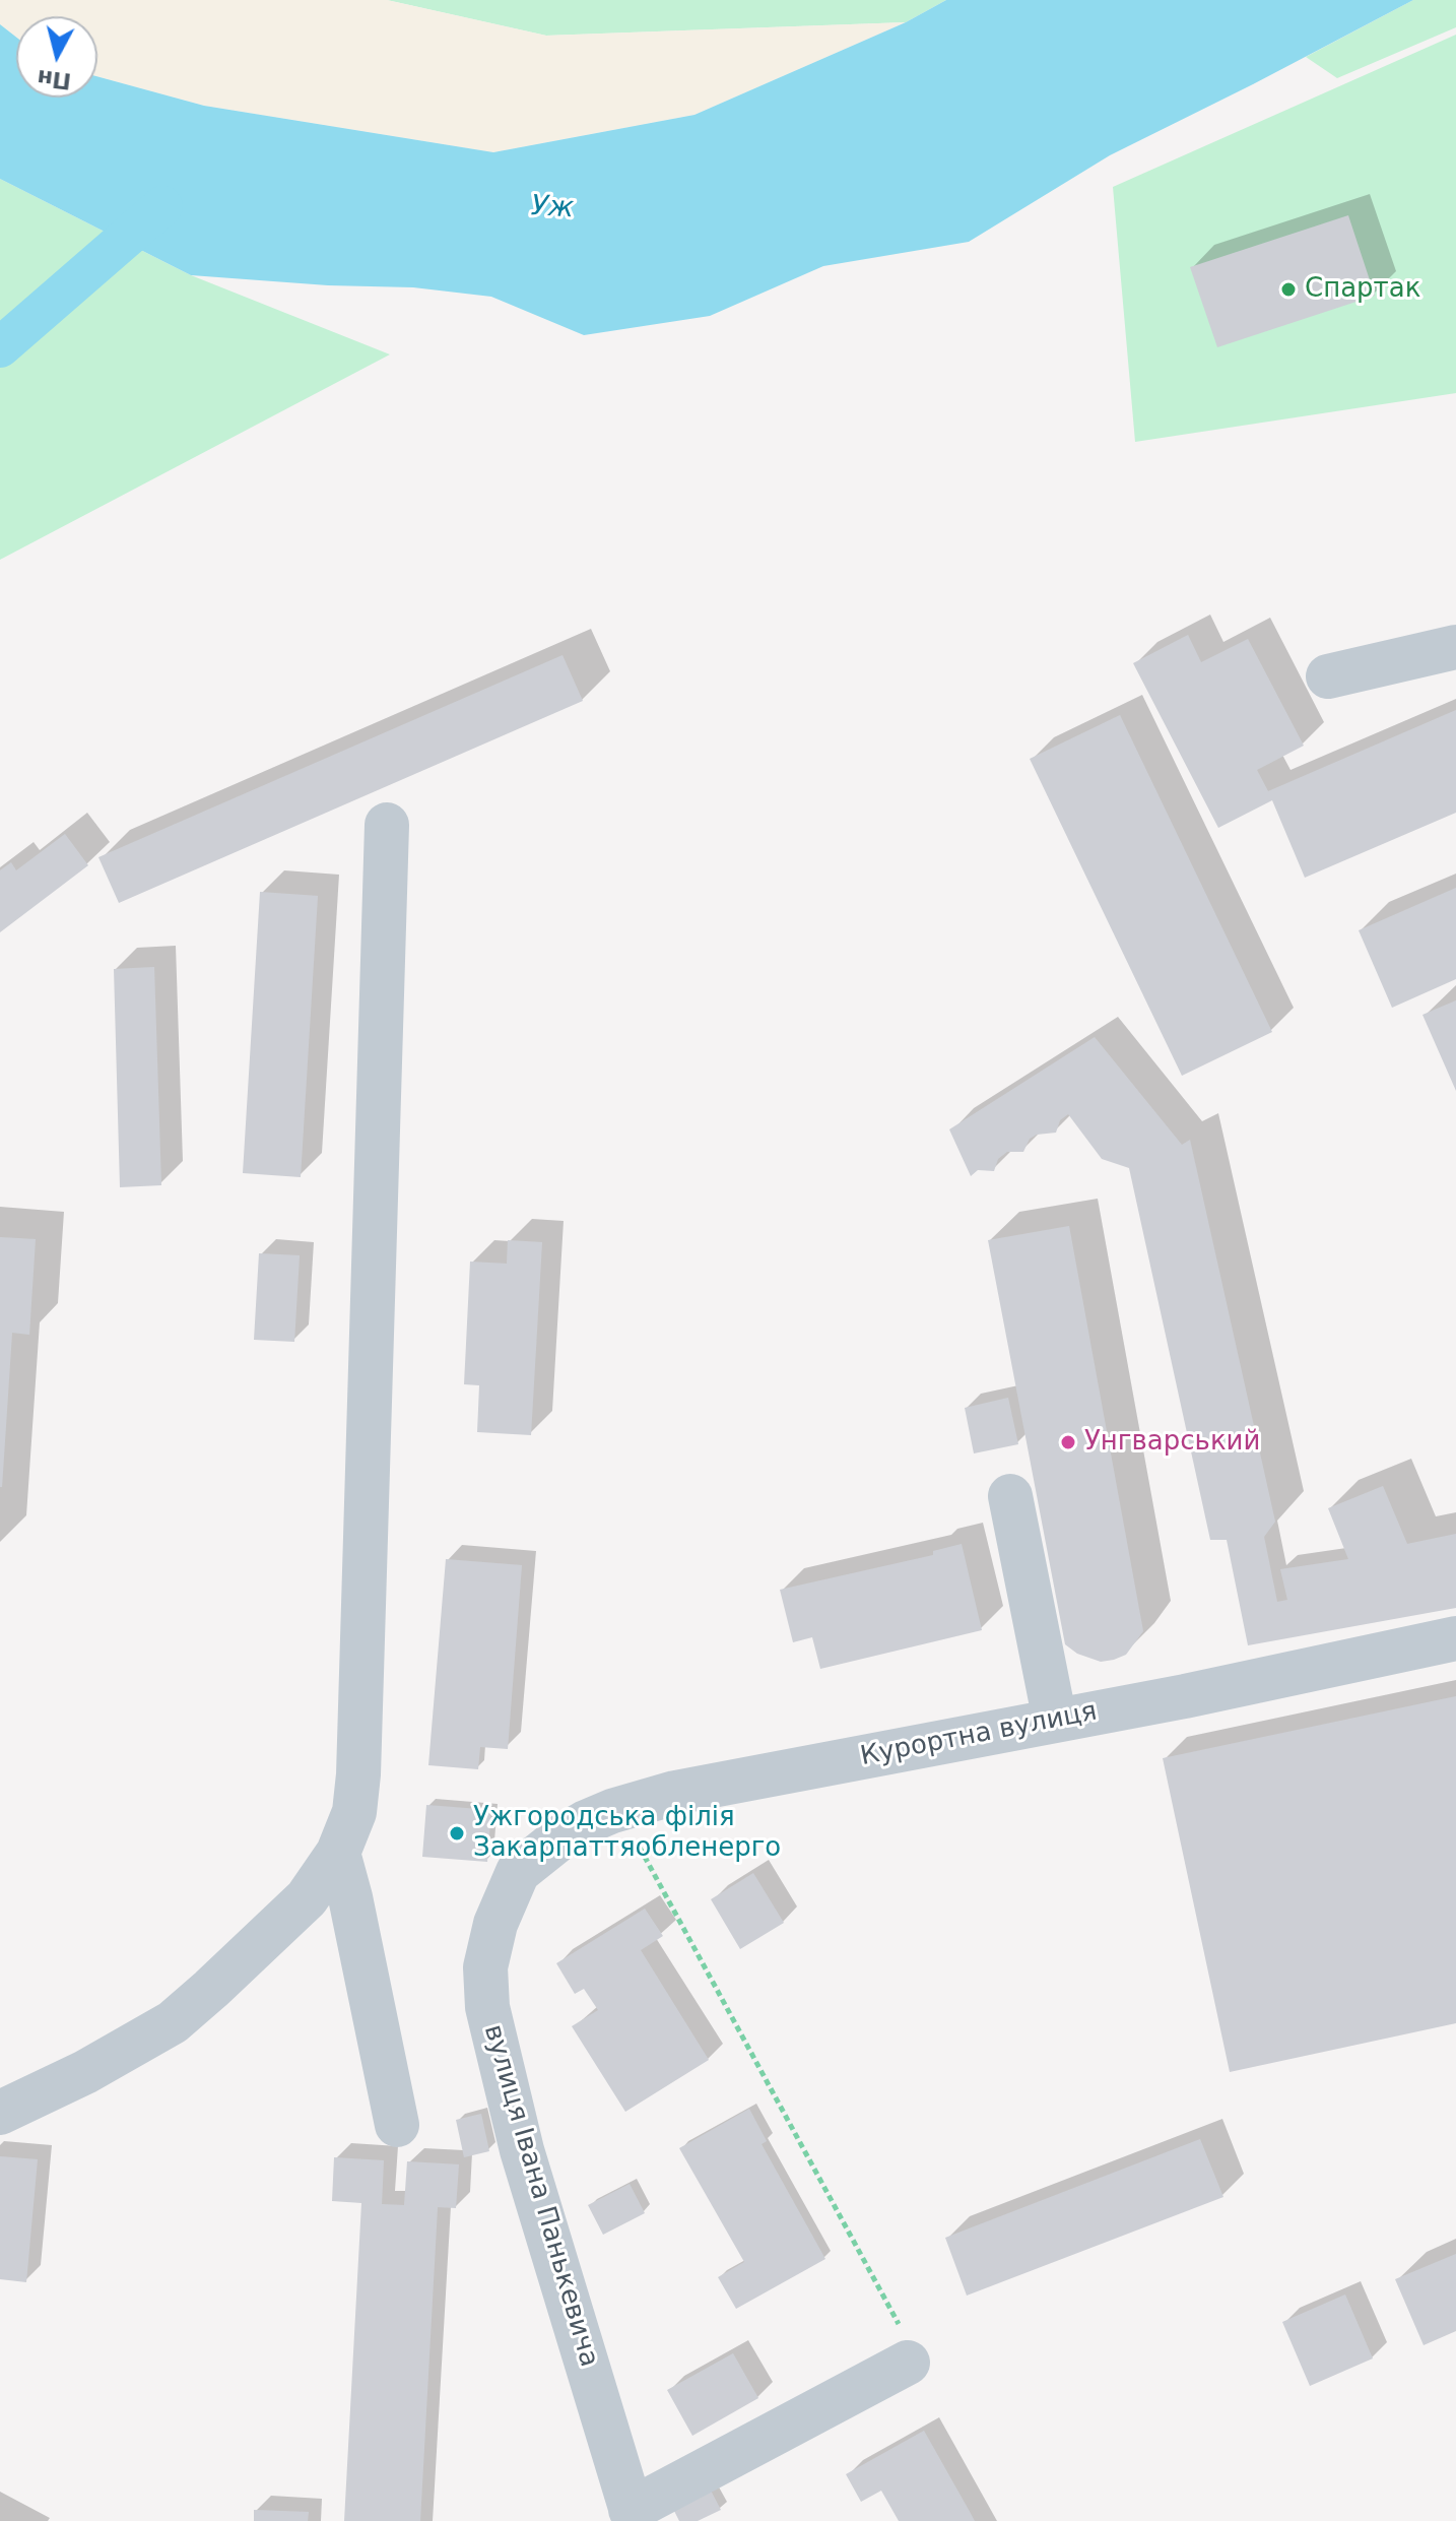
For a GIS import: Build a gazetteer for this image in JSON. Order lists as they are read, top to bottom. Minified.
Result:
{"streets":{"street":["Курортна вулиця","вулиця Івана Панькевича"]},"crossings":[["Курортна вулиця","вулиця Івана Панькевича"]],"water":["Уж"],"places":["Спартак","Унгварський","Ужгородська філія Закарпаттяобленерго"],"north":"bottom"}
